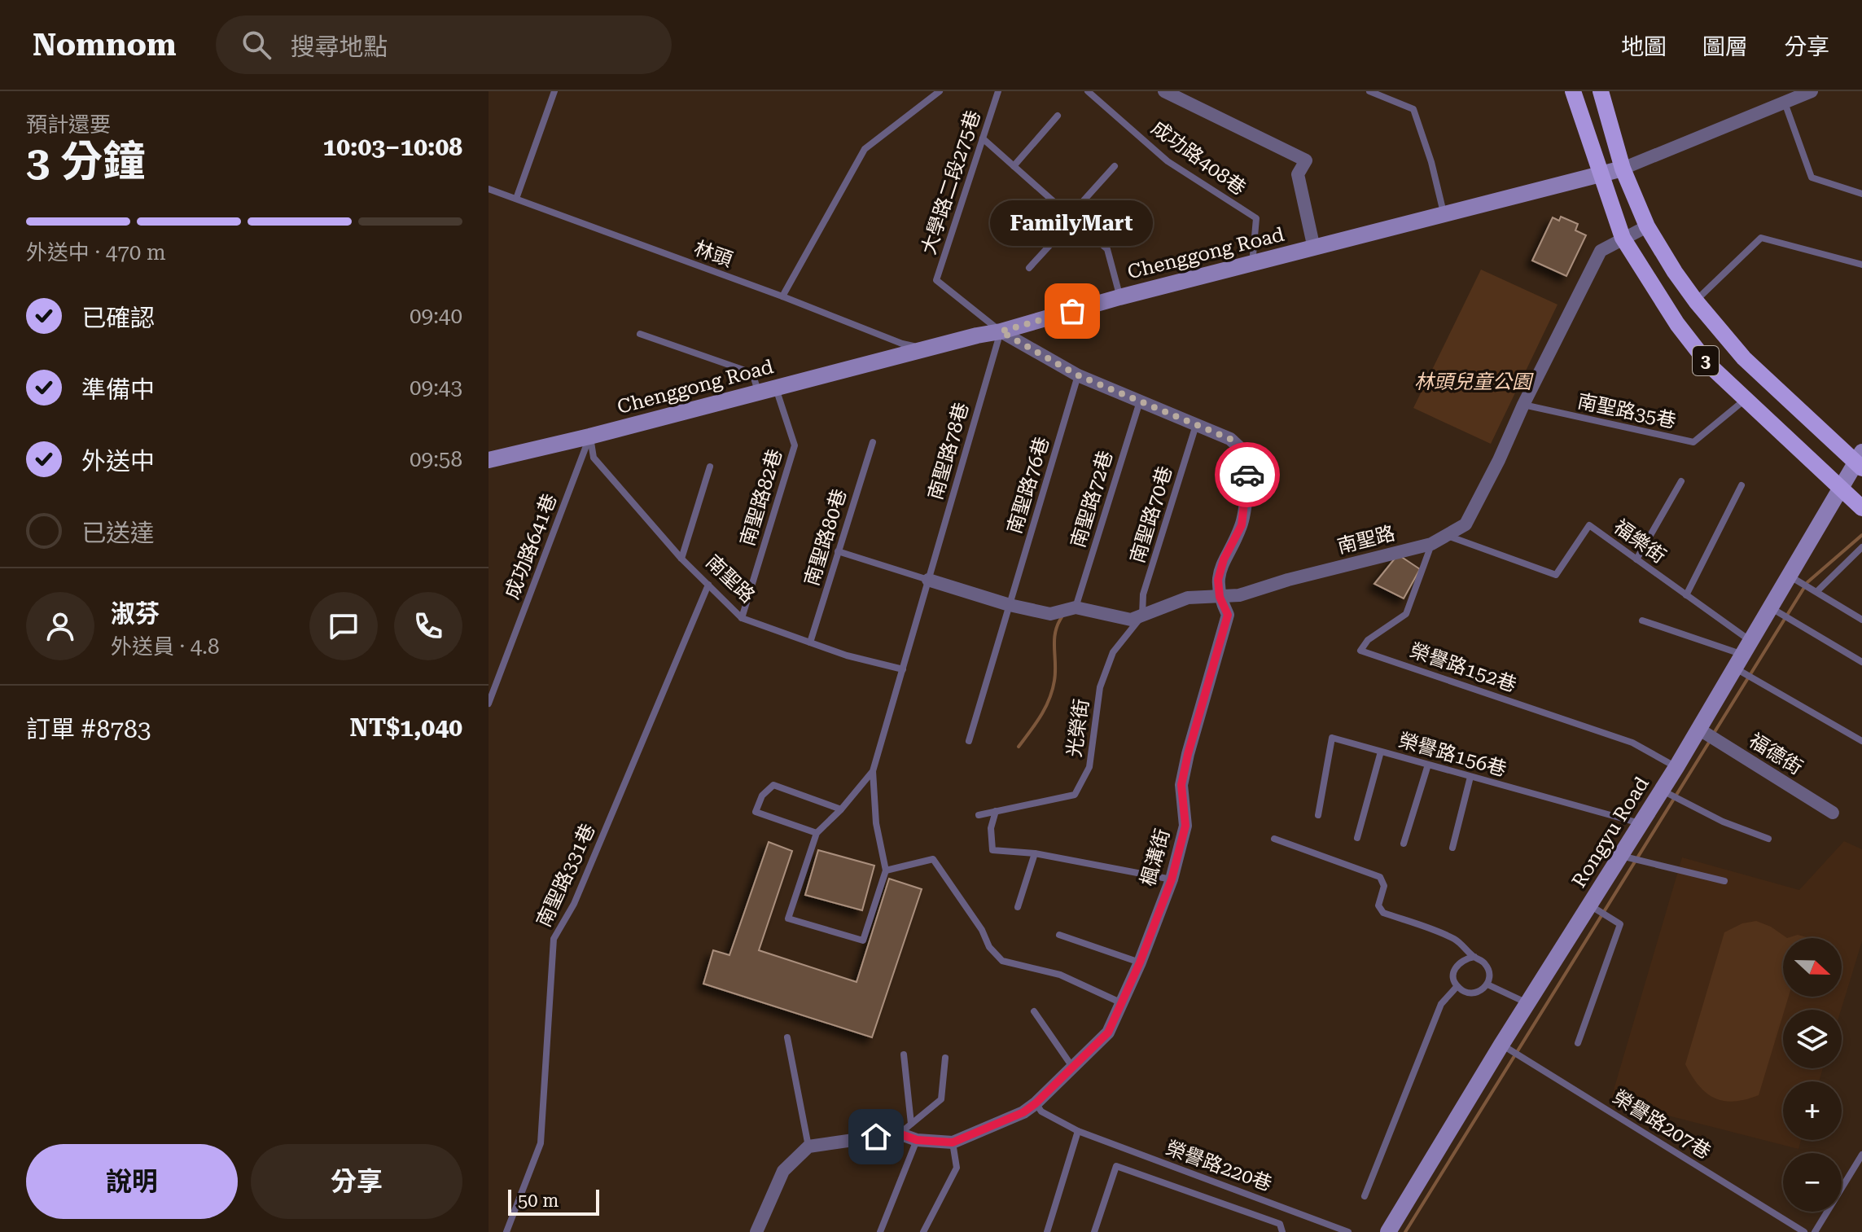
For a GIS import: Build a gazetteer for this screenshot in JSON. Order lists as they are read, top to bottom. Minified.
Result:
{"streets":{"main road":["Chenggong Road","3","Rongyu Road"],"street":["南聖路","福德街","楓溝街"],"lane":["成功路408巷","大學路二段275巷","林頭","南聖路35巷","南聖路78巷","南聖路76巷","南聖路82巷","南聖路72巷","南聖路70巷","南聖路80巷","福樂街","成功路641巷","榮譽路152巷","光榮街","榮譽路156巷","南聖路331巷","榮譽路207巷","榮譽路220巷"]},"crossings":[["成功路408巷","Chenggong Road"],["大學路二段275巷","Chenggong Road"],["大學路二段275巷","南聖路78巷"],["大學路二段275巷","楓溝街"],["Chenggong Road","林頭"],["Chenggong Road","3"],["Chenggong Road","南聖路78巷"],["Chenggong Road","南聖路82巷"],["Chenggong Road","南聖路"],["Chenggong Road","成功路641巷"],["Chenggong Road","楓溝街"],["3","南聖路35巷"],["3","南聖路"],["3","Rongyu Road"],["南聖路35巷","南聖路"],["南聖路78巷","南聖路"],["南聖路78巷","楓溝街"],["南聖路76巷","南聖路"],["南聖路76巷","楓溝街"],["南聖路82巷","南聖路"],["南聖路72巷","南聖路"],["南聖路72巷","楓溝街"],["南聖路70巷","南聖路"],["南聖路70巷","光榮街"],["南聖路70巷","楓溝街"],["南聖路80巷","南聖路"],["南聖路","福樂街"],["南聖路","成功路641巷"],["南聖路","榮譽路152巷"],["南聖路","光榮街"],["南聖路","楓溝街"],["南聖路","南聖路331巷"],["福樂街","Rongyu Road"],["榮譽路152巷","Rongyu Road"],["福德街","Rongyu Road"],["榮譽路156巷","Rongyu Road"],["Rongyu Road","榮譽路207巷"],["楓溝街","榮譽路220巷"]],"parks":["林頭兒童公園"],"places":["FamilyMart"],"scale_bar":"50 m","north":"right","page":{"header":"Nomnom","search":"搜尋地點","nav":["地圖","圖層","分享"],"heading":["3 分鐘","預計還要","10:03–10:08"],"panel":["淑芬","外送員 · 4.8","訂單 #8783","NT$1,040"],"bubble":"FamilyMart","bar":"外送中 · 470 m","list":[["已確認","09:40"],["準備中","09:43"],["外送中","09:58"],"已送達"],"map_buttons":["+","−"],"buttons":["說明","分享"],"scale":"50 m"}}
